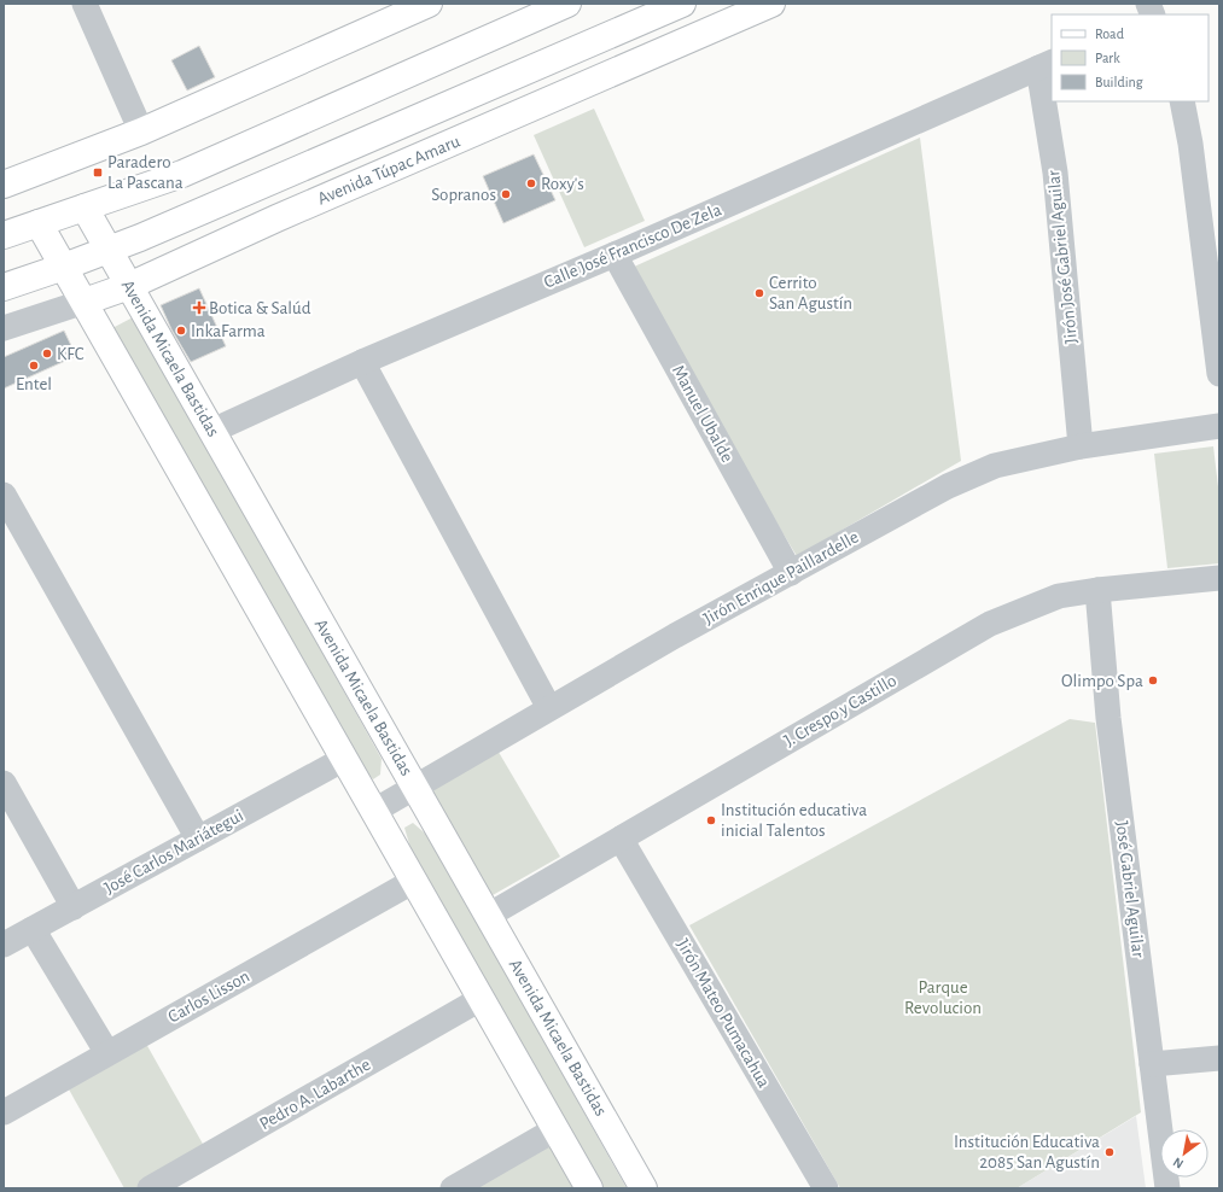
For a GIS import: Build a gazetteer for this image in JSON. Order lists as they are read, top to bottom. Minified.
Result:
{"streets":{"main road":["Avenida Túpac Amaru","Avenida Micaela Bastidas"],"street":["Calle José Francisco De Zela","Jirón José Gabriel Aguilar","Manuel Ubalde","Jirón Enrique Paillardelle","J. Crespo y Castillo","José Carlos Mariátegui","José Gabriel Aguilar","Carlos Lisson","Jirón Mateo Pumacahua","Pedro A. Labarthe"]},"crossings":[["Avenida Túpac Amaru","Avenida Micaela Bastidas"],["Calle José Francisco De Zela","Jirón José Gabriel Aguilar"],["Calle José Francisco De Zela","Avenida Micaela Bastidas"],["Calle José Francisco De Zela","Manuel Ubalde"],["Jirón José Gabriel Aguilar","Jirón Enrique Paillardelle"],["Avenida Micaela Bastidas","Jirón Enrique Paillardelle"],["Avenida Micaela Bastidas","J. Crespo y Castillo"],["Manuel Ubalde","Jirón Enrique Paillardelle"],["J. Crespo y Castillo","José Gabriel Aguilar"],["J. Crespo y Castillo","Jirón Mateo Pumacahua"]],"parks":["Parque Revolucion"],"places":{"transit":["Paradero La Pascana"],"other":["Roxy's","Sopranos","Cerrito San Agustín","InkaFarma","KFC","Entel","Olimpo Spa","Institución educativa inicial Talentos","Institución Educativa 2085 San Agustín"],"health":["Botica & Salúd"]},"legend":["Road","Park","Building"],"north":"bottom left"}
